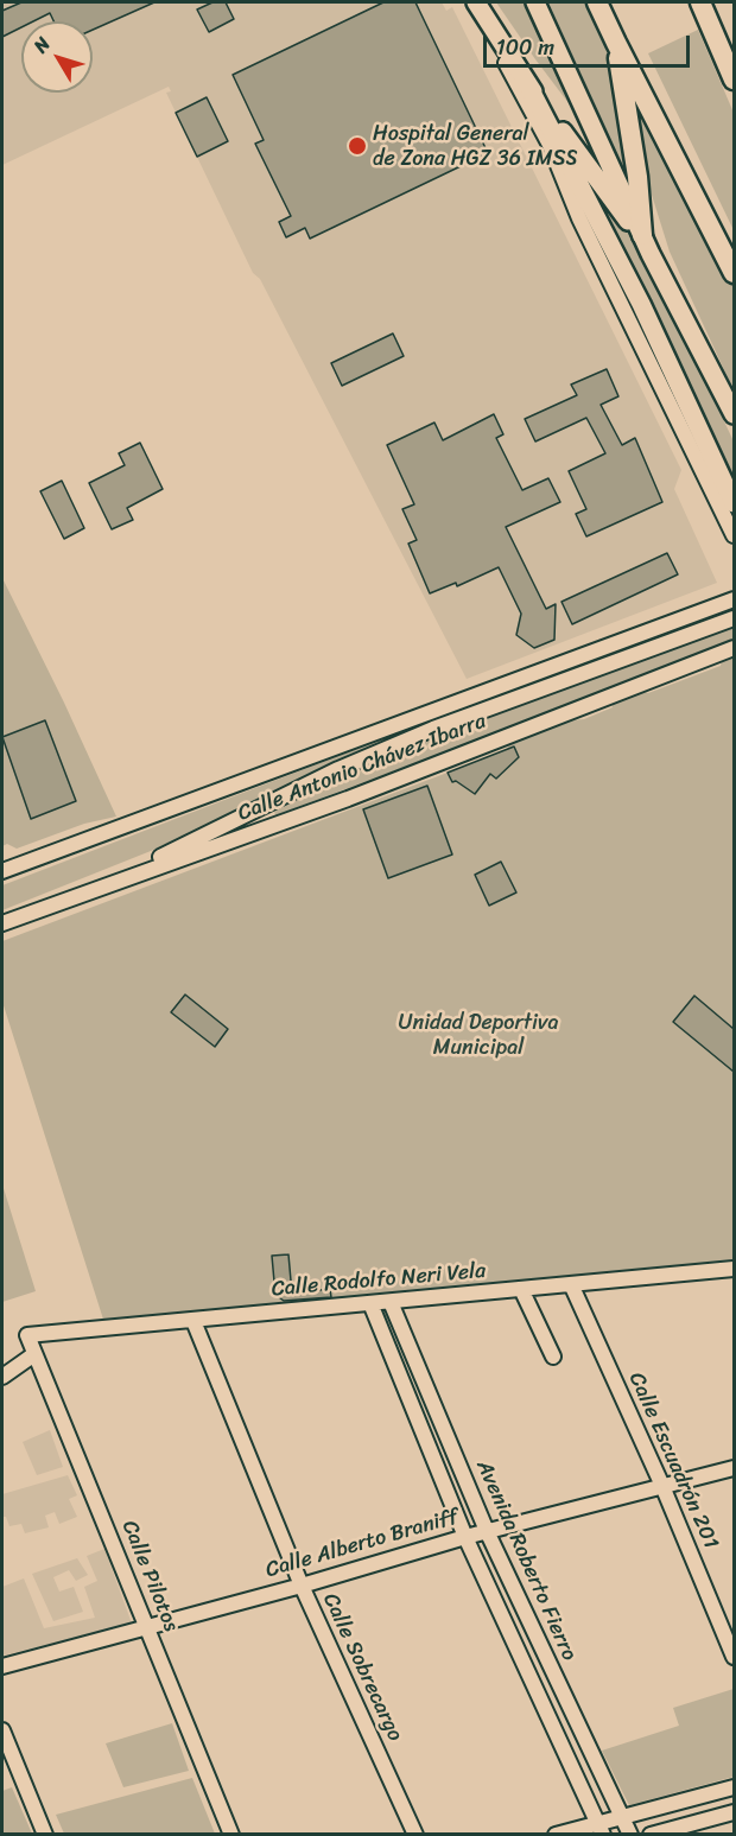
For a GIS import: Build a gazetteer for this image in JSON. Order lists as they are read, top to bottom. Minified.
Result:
{"streets":{"street":["Calle Antonio Chávez Ibarra","Calle Rodolfo Neri Vela","Calle Escuadrón 201","Calle Alberto Braniff","Avenida Roberto Fierro","Calle Pilotos","Calle Sobrecargo"]},"crossings":[["Calle Rodolfo Neri Vela","Calle Escuadrón 201"],["Calle Rodolfo Neri Vela","Avenida Roberto Fierro"],["Calle Rodolfo Neri Vela","Calle Pilotos"],["Calle Rodolfo Neri Vela","Calle Sobrecargo"],["Calle Escuadrón 201","Calle Alberto Braniff"],["Calle Alberto Braniff","Avenida Roberto Fierro"],["Calle Alberto Braniff","Calle Pilotos"],["Calle Alberto Braniff","Calle Sobrecargo"]],"parks":["Unidad Deportiva Municipal"],"places":["Hospital General de Zona HGZ 36 IMSS"],"scale_bar":"100 m","north":"top left"}
